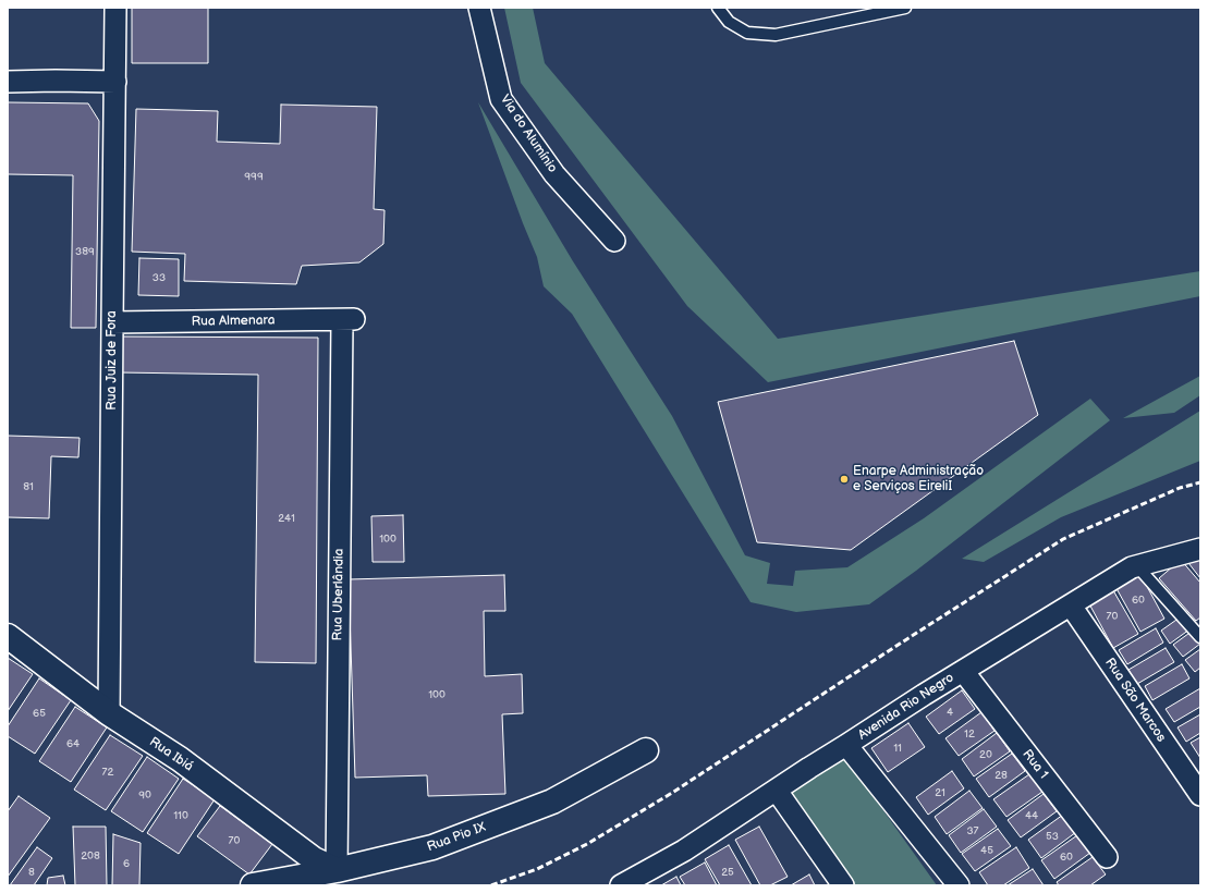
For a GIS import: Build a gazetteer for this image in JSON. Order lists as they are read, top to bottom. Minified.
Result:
{"streets":{"street":["Via do Alumínio","Rua Almenara","Rua Juiz de Fora","Rua Uberlândia","Rua São Marcos","Avenida Rio Negro","Rua Ibiá","Rua 1","Rua Pio IX"]},"crossings":[["Rua Almenara","Rua Juiz de Fora"],["Rua Almenara","Rua Uberlândia"],["Rua Juiz de Fora","Rua Ibiá"],["Rua Uberlândia","Rua Ibiá"],["Rua Uberlândia","Rua Pio IX"],["Rua São Marcos","Avenida Rio Negro"],["Avenida Rio Negro","Rua 1"],["Rua Ibiá","Rua Pio IX"]],"places":["Enarpe Administração e Serviços EireliI"],"house_numbers":["999","389","33","81","241","100","60","70","100","4","65","12","64","11","20","72","28","21","90","110","44","37","53","70","45","208","60","6","8","25"]}
